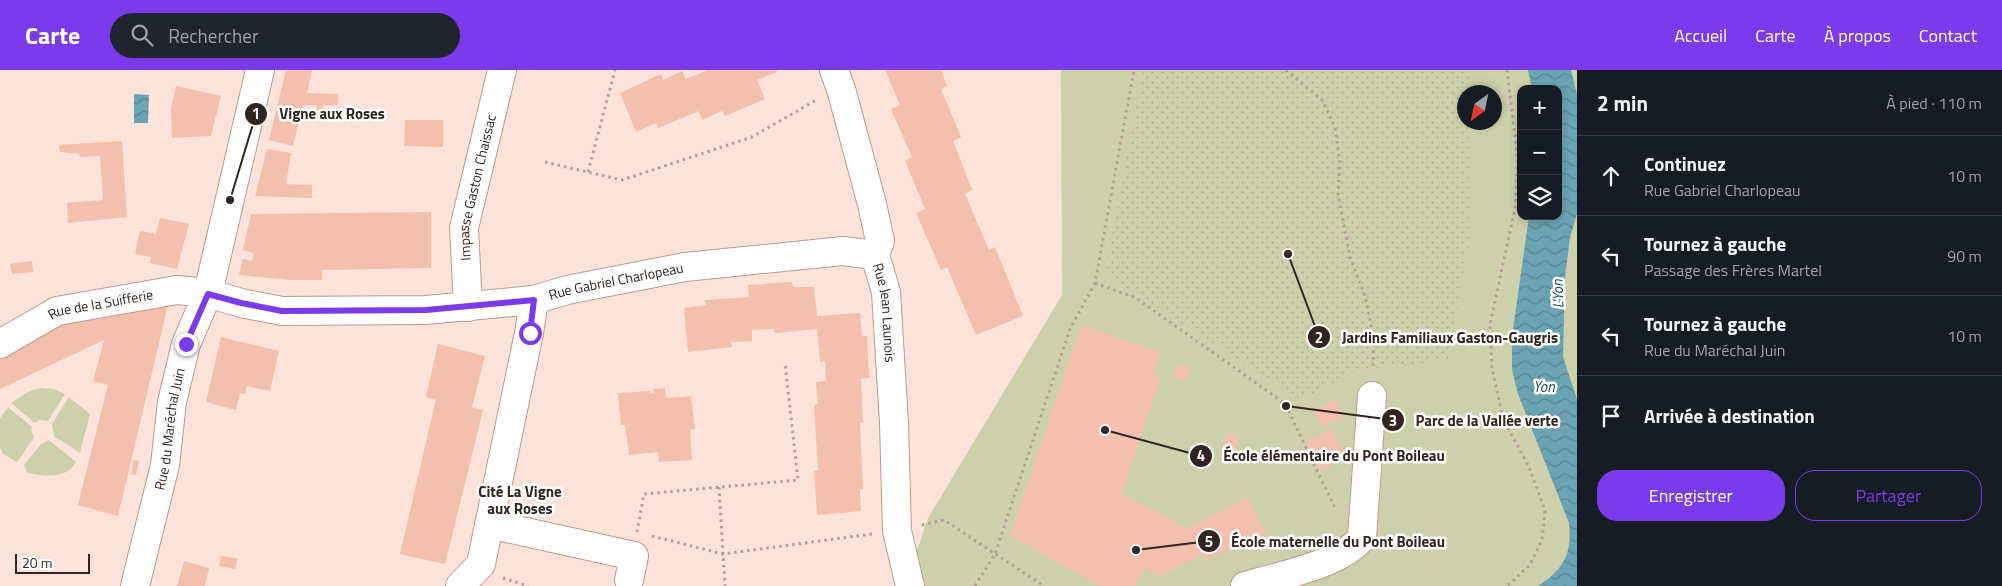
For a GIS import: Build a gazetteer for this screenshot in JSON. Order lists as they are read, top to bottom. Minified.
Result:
{"streets":{"street":["Impasse Gaston Chaissac","Rue Gabriel Charlopeau","Rue de la Suifferie","Rue Jean Launois","Rue du Maréchal Juin"]},"crossings":[["Impasse Gaston Chaissac","Rue de la Suifferie"],["Rue Gabriel Charlopeau","Rue de la Suifferie"],["Rue Gabriel Charlopeau","Rue Jean Launois"],["Rue de la Suifferie","Rue du Maréchal Juin"]],"districts":["Cité La Vigne aux Roses"],"water":["L'Yon","Yon"],"places":["Vigne aux Roses","Jardins Familiaux Gaston-Gaugris","Parc de la Vallée verte","École élémentaire du Pont Boileau","École maternelle du Pont Boileau"],"scale_bar":"20 m","north":"bottom left","page":{"header":"Carte","search":"Rechercher","nav":["Accueil","Carte","À propos","Contact"],"heading":["2 min","À pied · 110 m"],"map_buttons":["+","−"],"list":[["Continuez","Rue Gabriel Charlopeau","10 m"],["Tournez à gauche","Passage des Frères Martel","90 m"],["Tournez à gauche","Rue du Maréchal Juin","10 m"],"Arrivée à destination"],"buttons":["Enregistrer","Partager"],"scale":"20 m"}}
